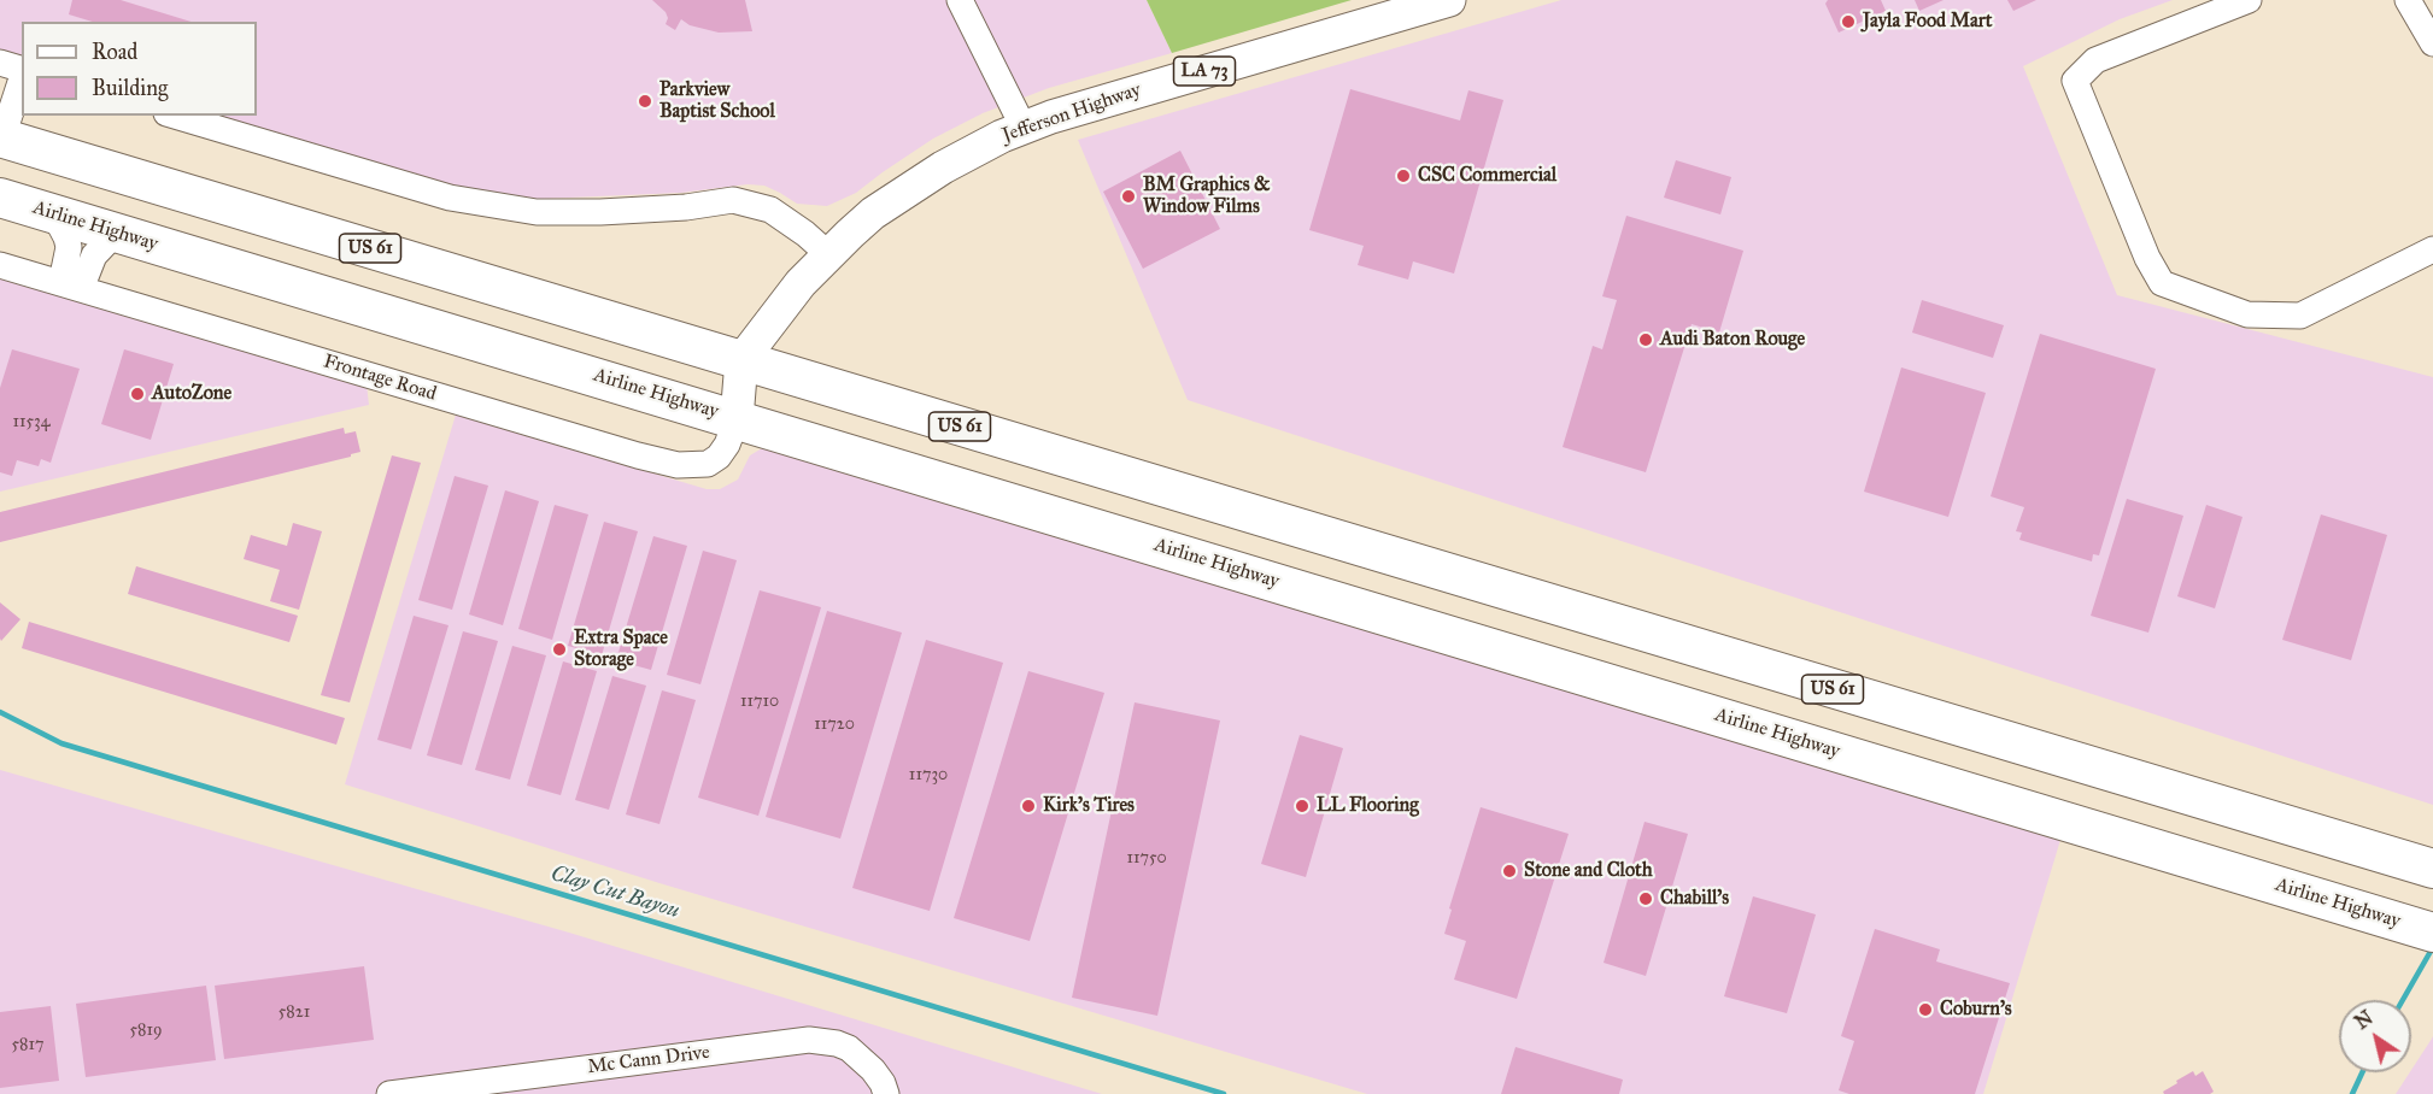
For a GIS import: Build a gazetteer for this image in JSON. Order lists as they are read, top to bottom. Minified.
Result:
{"streets":{"highway":["Airline Highway","US 61"],"main road":["LA 73","Jefferson Highway"],"street":["Frontage Road","Mc Cann Drive"]},"crossings":[["Jefferson Highway","US 61"],["Airline Highway","Frontage Road"]],"water":["Clay Cut Bayou"],"places":["Jayla Food Mart","Parkview Baptist School","CSC Commercial","BM Graphics & Window Films","Audi Baton Rouge","AutoZone","Extra Space Storage","Kirk's Tires","LL Flooring","Stone and Cloth","Chabill's","Coburn's"],"house_numbers":["11534","11710","11720","11730","11750","5821","5819","5817"],"legend":["Road","Building"],"north":"top left"}
